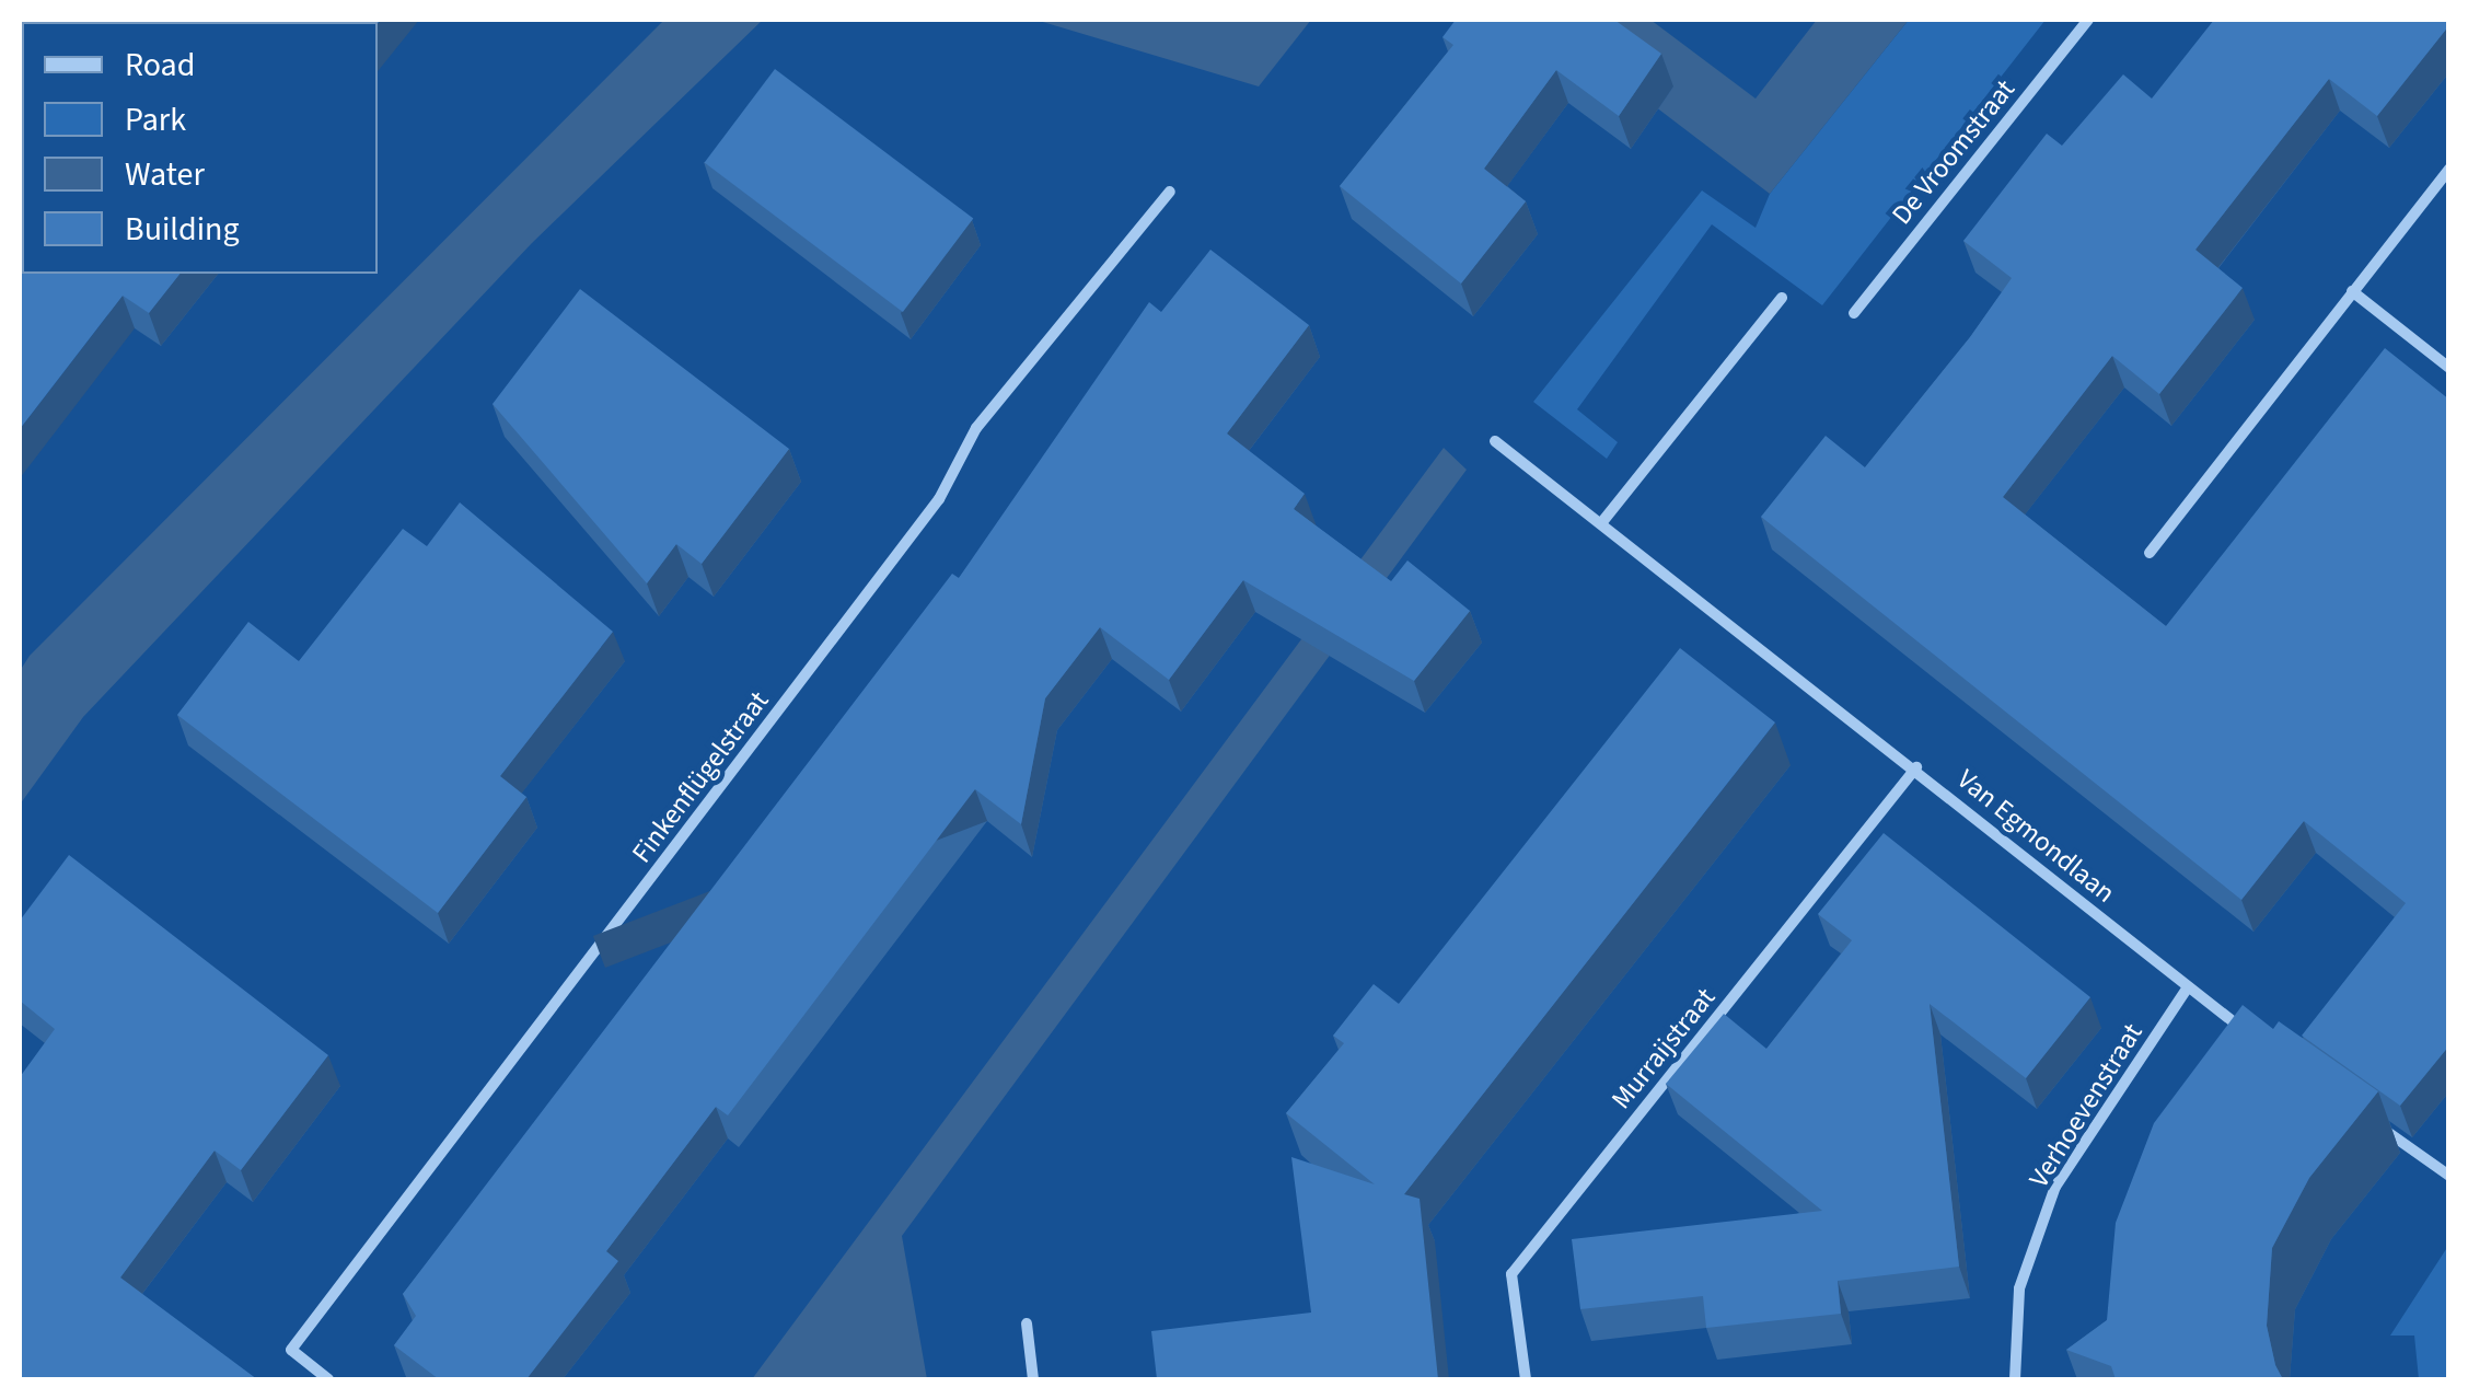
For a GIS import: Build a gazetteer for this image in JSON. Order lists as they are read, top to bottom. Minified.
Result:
{"streets":{"street":["De Vroomstraat","Finkenflügelstraat","Van Egmondlaan","Murraijstraat","Verhoevenstraat"]},"crossings":[["Van Egmondlaan","Murraijstraat"],["Van Egmondlaan","Verhoevenstraat"]],"legend":["Road","Park","Water","Building"]}
